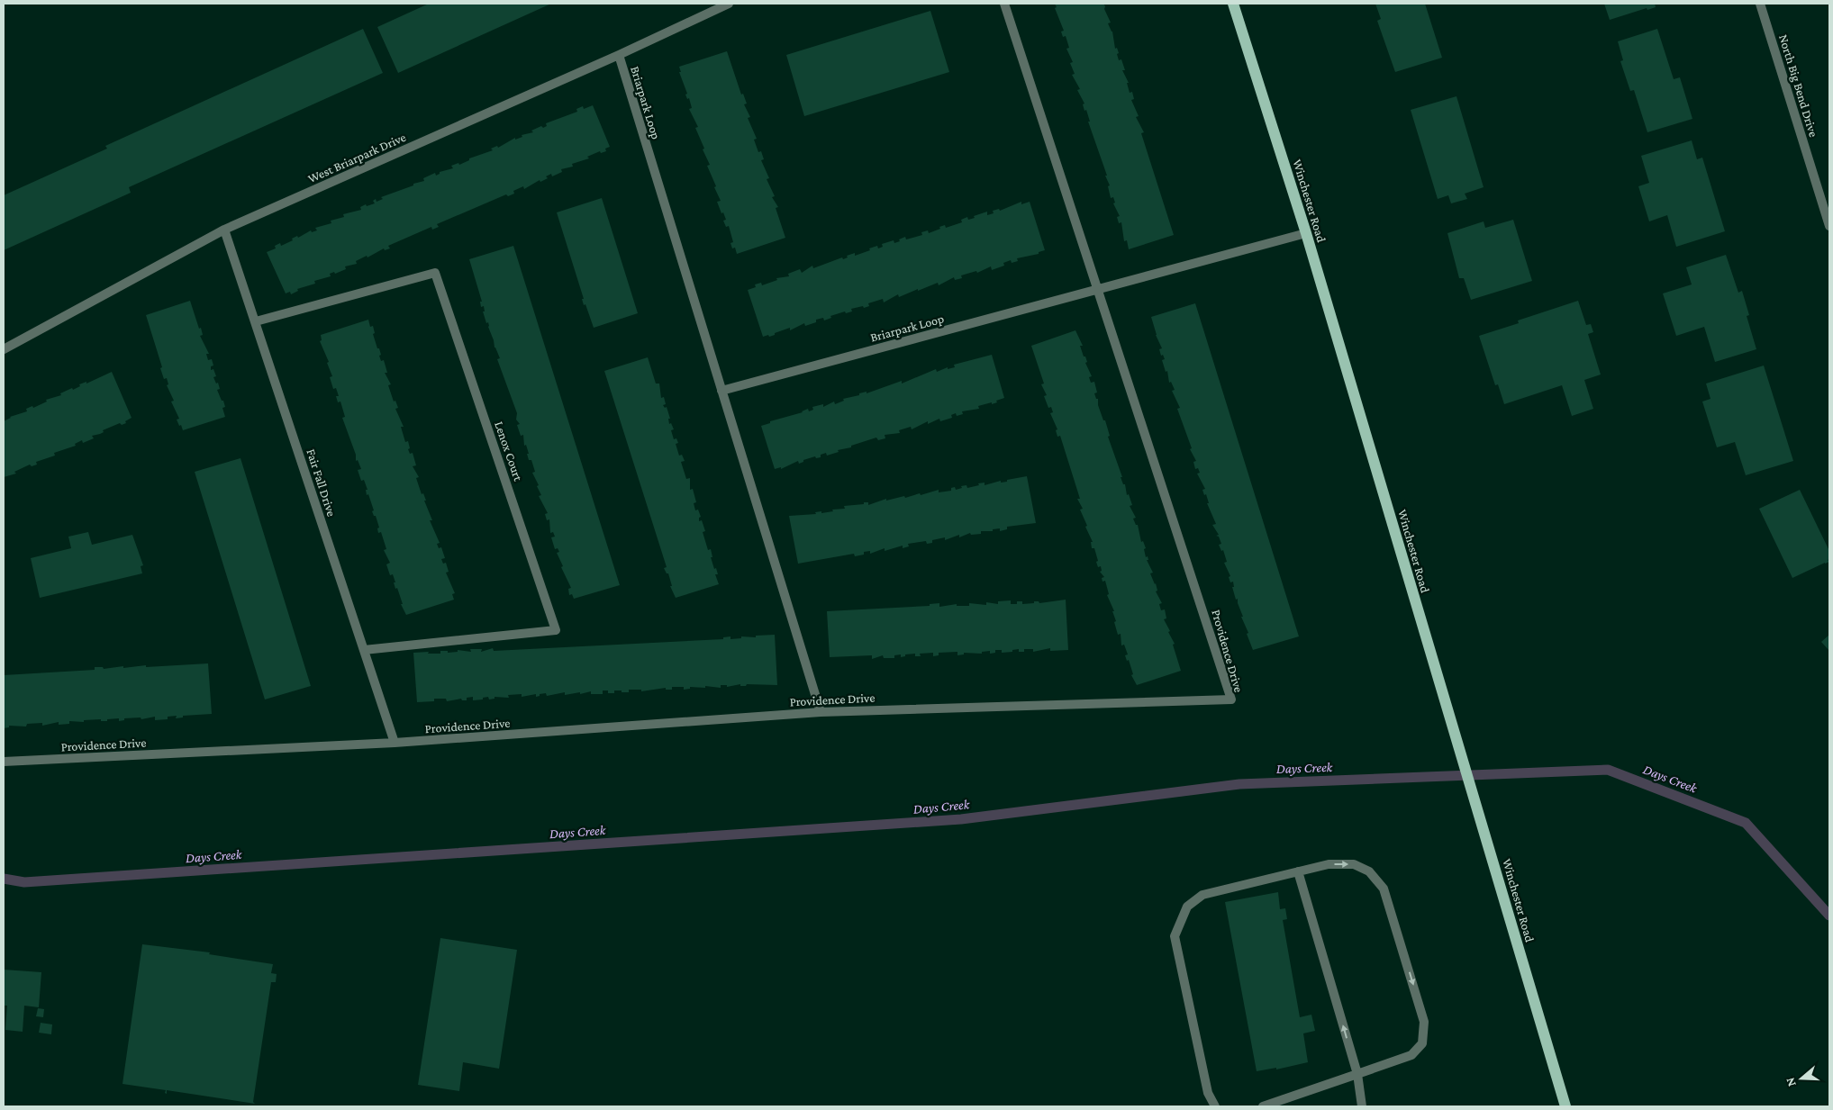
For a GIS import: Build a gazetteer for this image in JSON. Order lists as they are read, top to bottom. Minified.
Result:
{"streets":{"main road":["Winchester Road"],"street":["North Big Bend Drive","Briarpark Loop","West Briarpark Drive","Lenox Court","Fair Fall Drive","Providence Drive"]},"crossings":[["Briarpark Loop","West Briarpark Drive"],["Briarpark Loop","Winchester Road"],["Briarpark Loop","Providence Drive"],["West Briarpark Drive","Fair Fall Drive"],["Lenox Court","Fair Fall Drive"],["Fair Fall Drive","Providence Drive"]],"water":["Days Creek"],"north":"left"}
